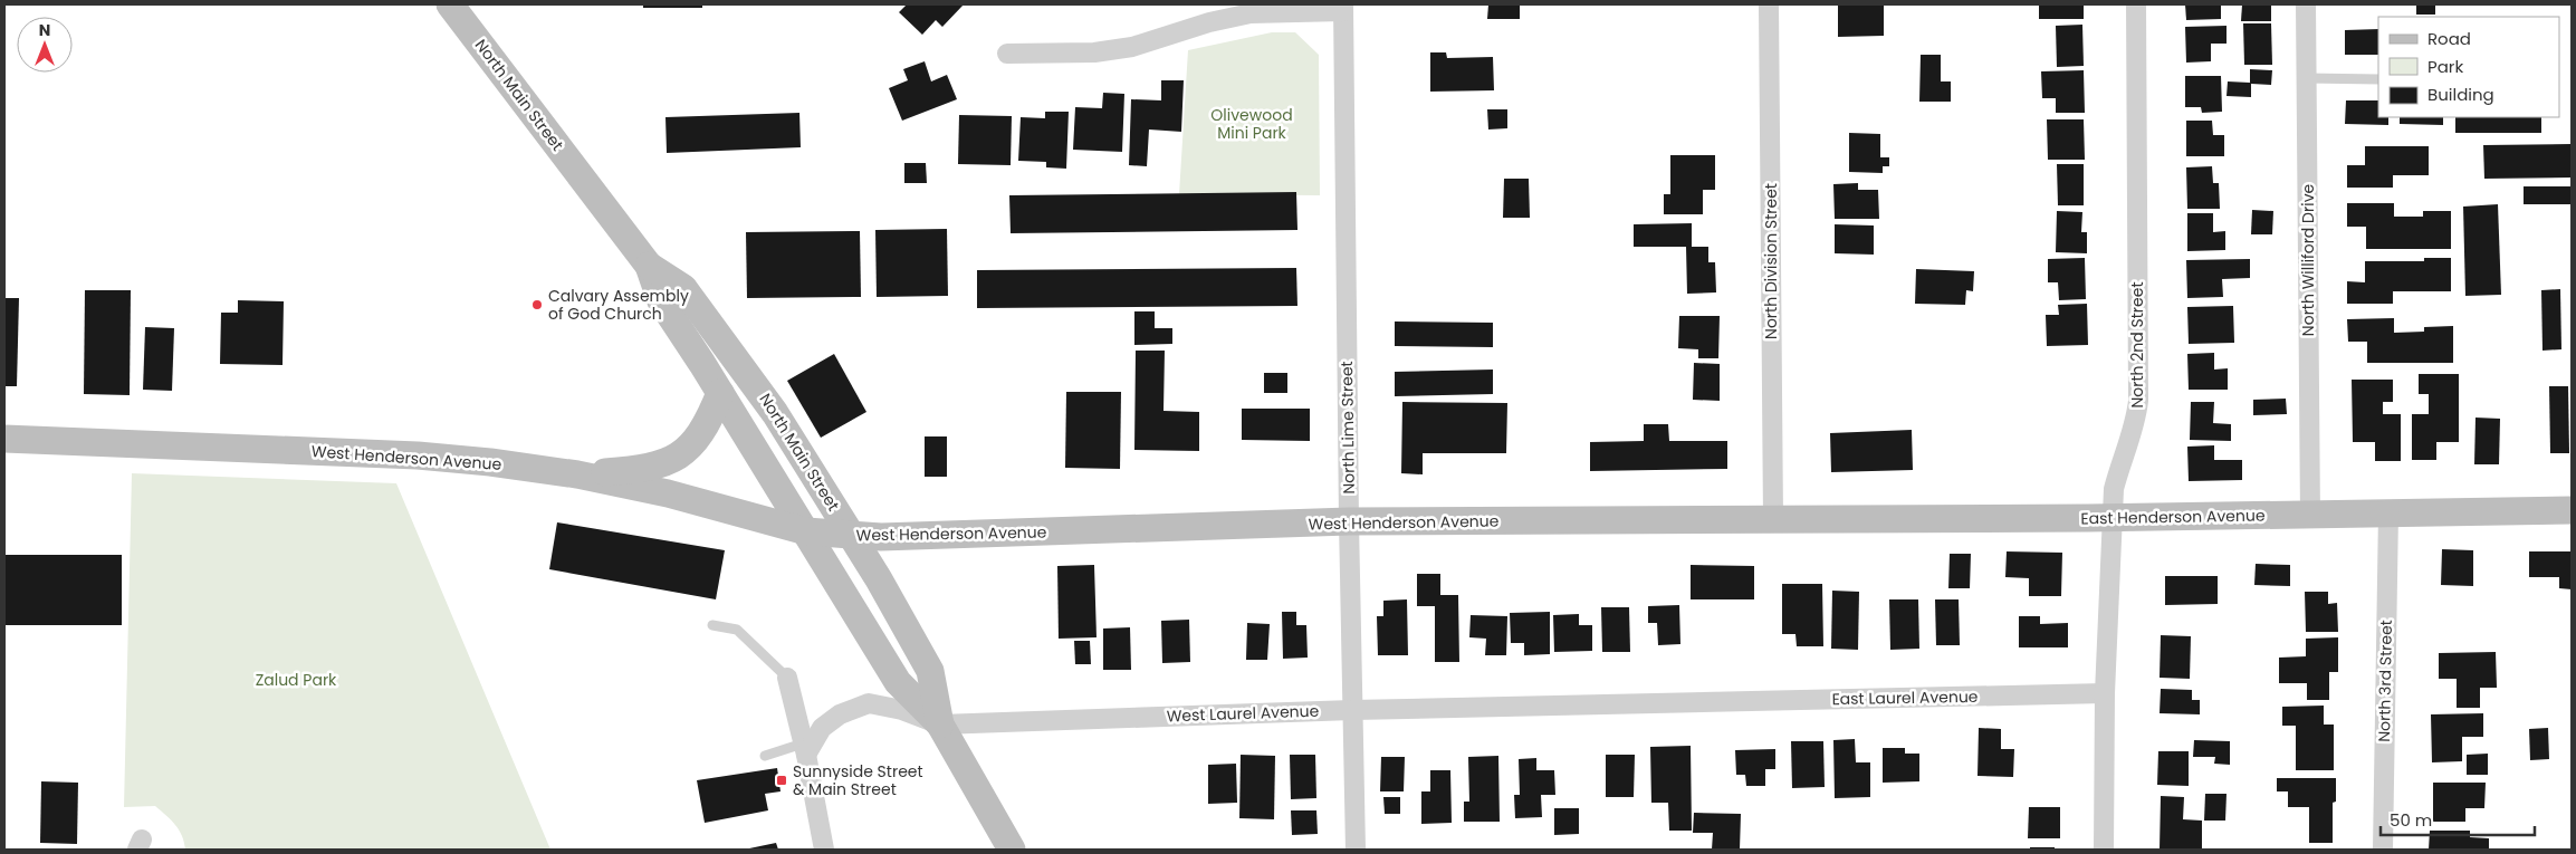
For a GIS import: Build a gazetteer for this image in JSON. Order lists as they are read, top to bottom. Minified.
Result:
{"streets":{"main road":["North Main Street","West Henderson Avenue","East Henderson Avenue"],"street":["North Williford Drive","North Division Street","North 2nd Street","North Lime Street","North 3rd Street","East Laurel Avenue","West Laurel Avenue"]},"crossings":[["North Main Street","West Henderson Avenue"],["North Main Street","West Laurel Avenue"],["North Williford Drive","East Henderson Avenue"],["North Division Street","West Henderson Avenue"],["North Division Street","East Henderson Avenue"],["North 2nd Street","East Henderson Avenue"],["North 2nd Street","East Laurel Avenue"],["North Lime Street","West Henderson Avenue"],["North Lime Street","West Laurel Avenue"],["West Henderson Avenue","East Henderson Avenue"],["East Henderson Avenue","North 3rd Street"],["East Laurel Avenue","West Laurel Avenue"]],"parks":["Olivewood Mini Park","Zalud Park"],"places":{"other":["Calvary Assembly of God Church"],"transit":["Sunnyside Street & Main Street"]},"legend":["Road","Park","Building"],"scale_bar":"50 m","north":"top"}
